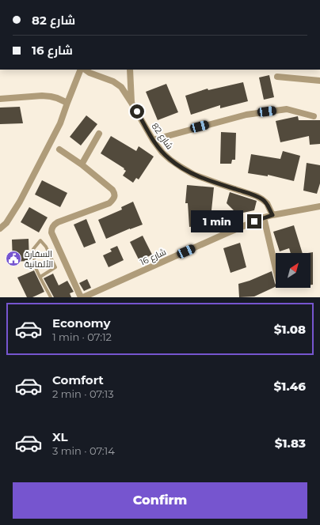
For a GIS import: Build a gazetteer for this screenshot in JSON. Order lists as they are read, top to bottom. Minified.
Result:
{"streets":{"street":["شارع 82","شارع 16"]},"crossings":[["شارع 82","شارع 16"]],"places":{"public building":["السفارة الألمانية"]},"north":"top right","page":{"banner":["شارع 82","شارع 16"],"bubble":"1 min","list":[{"name":"Economy","note":"1 min · 07:12","value":"$1.08"},{"name":"Comfort","note":"2 min · 07:13","value":"$1.46"},{"name":"XL","note":"3 min · 07:14","value":"$1.83"}],"buttons":"Confirm"}}
